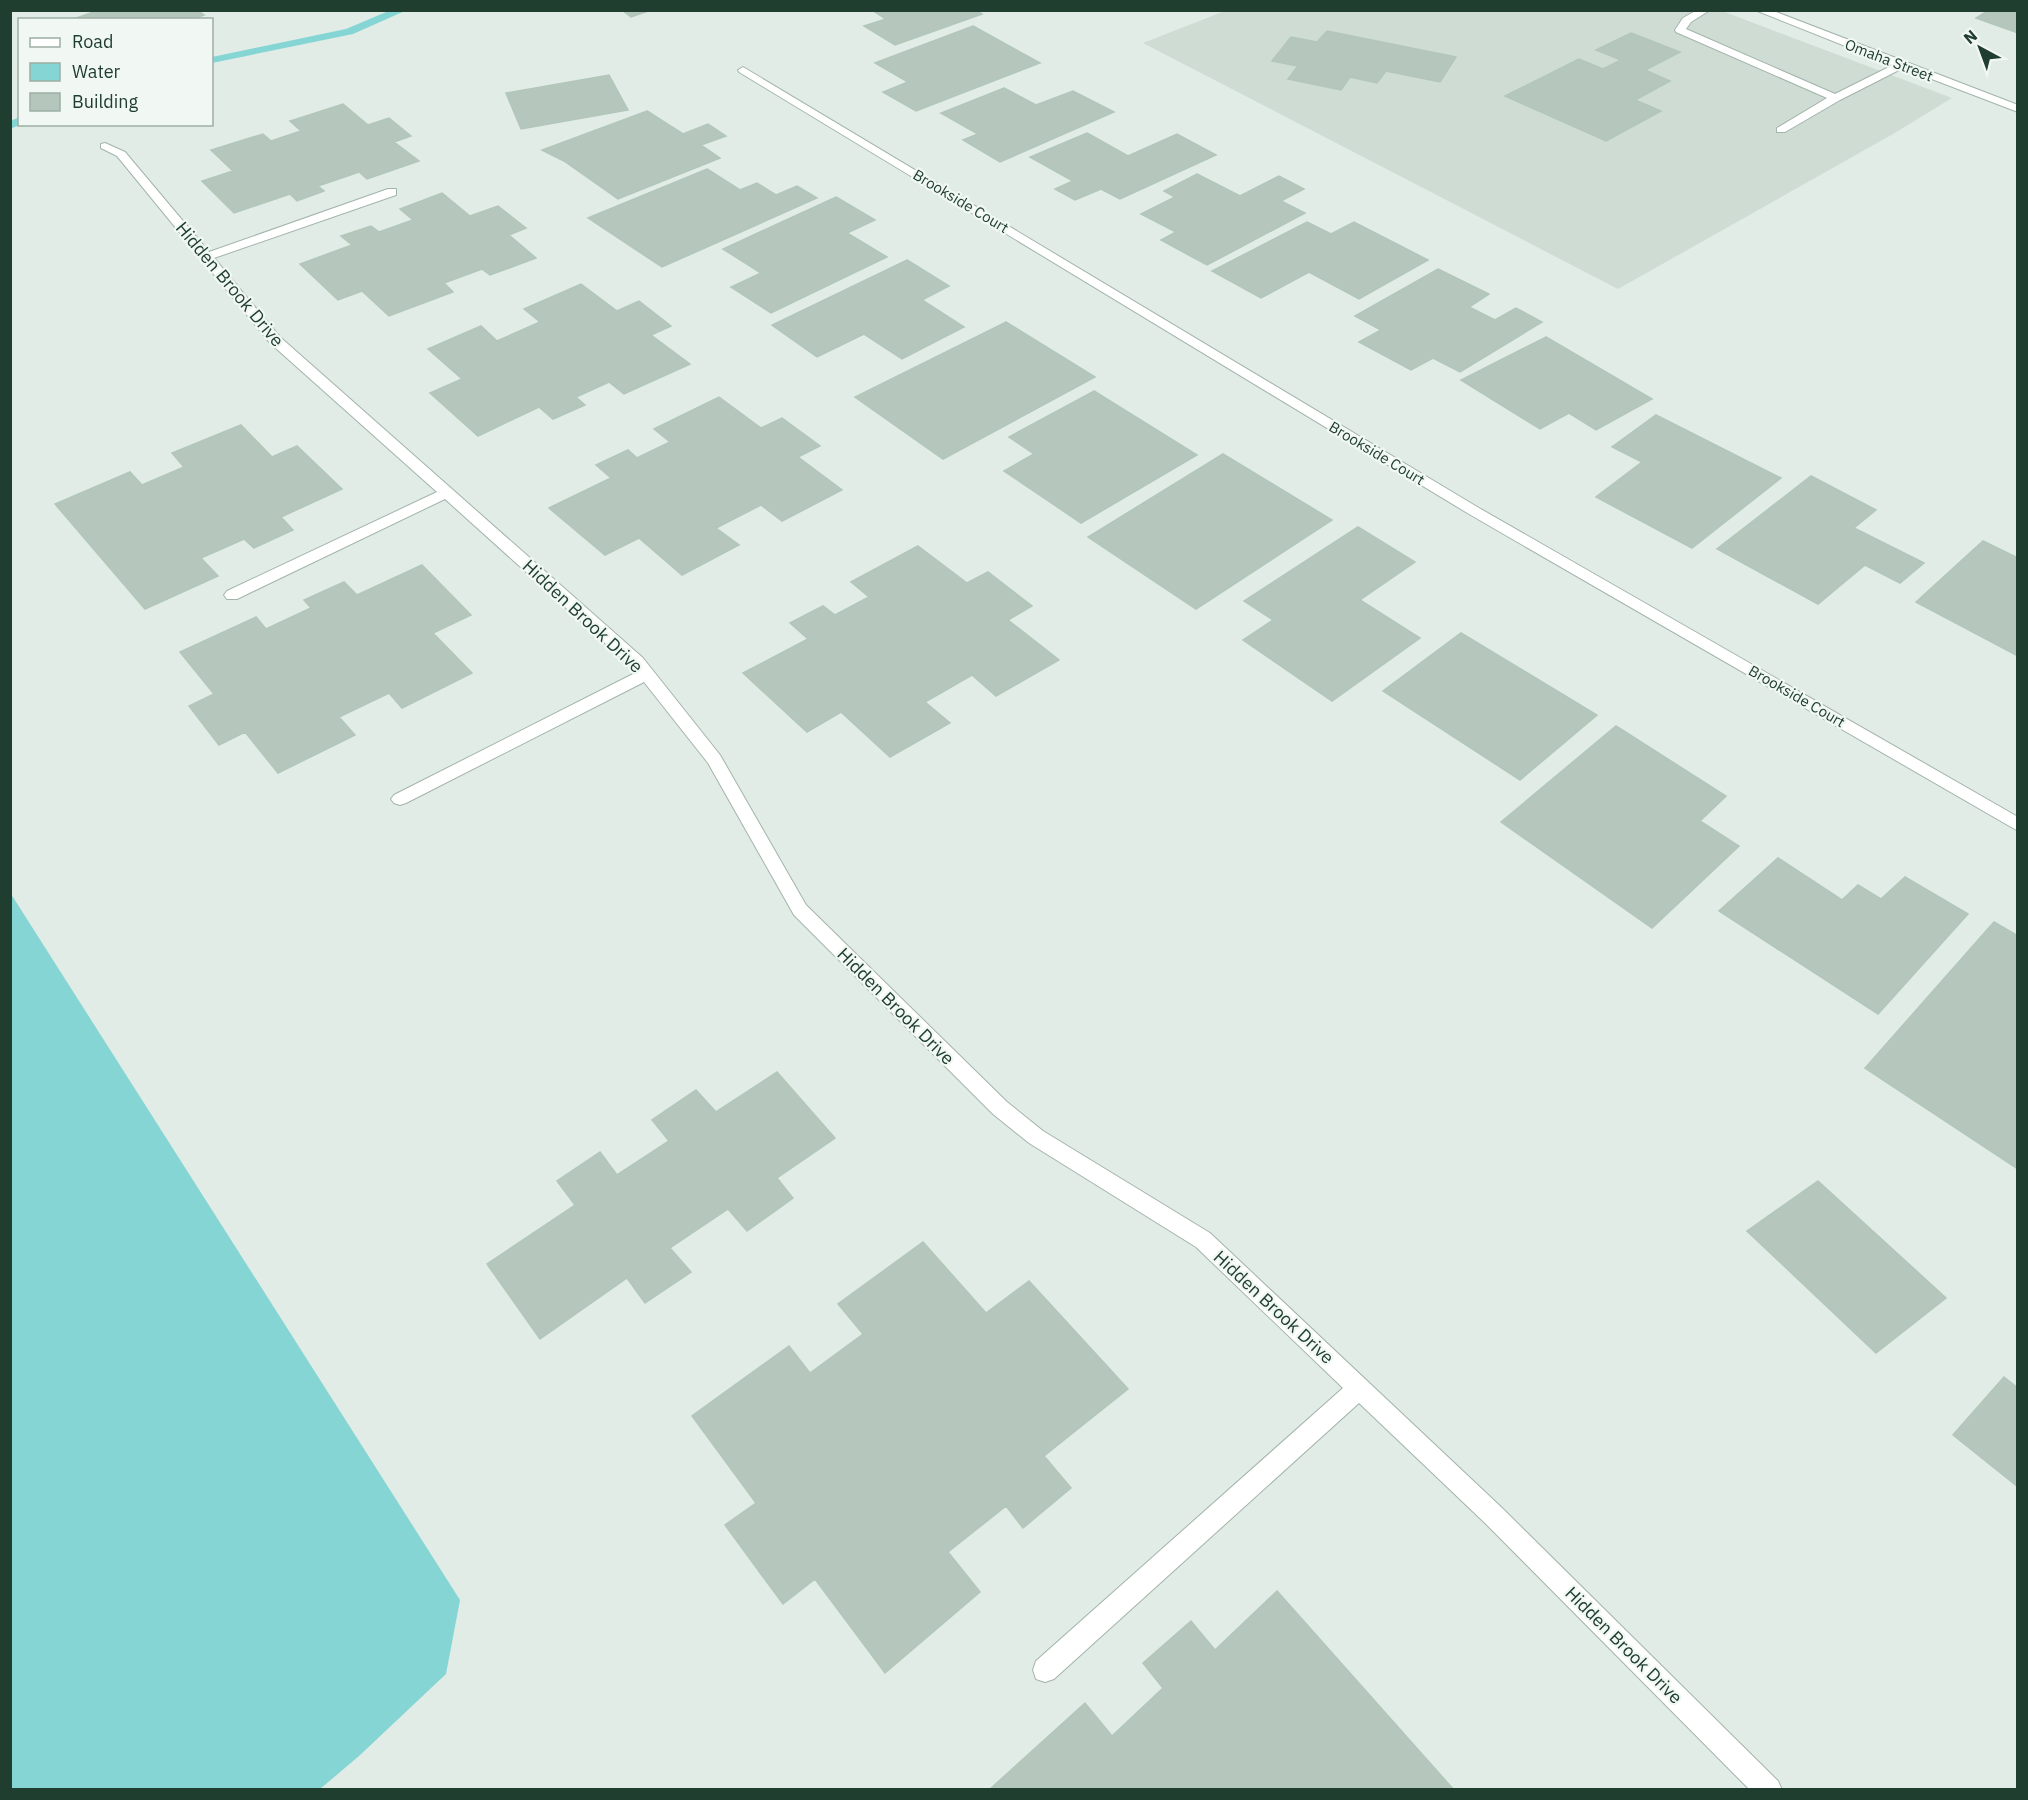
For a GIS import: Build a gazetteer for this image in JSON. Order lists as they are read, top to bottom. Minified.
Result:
{"streets":{"street":["Omaha Street","Brookside Court","Hidden Brook Drive"]},"legend":["Road","Water","Building"],"north":"top left"}
